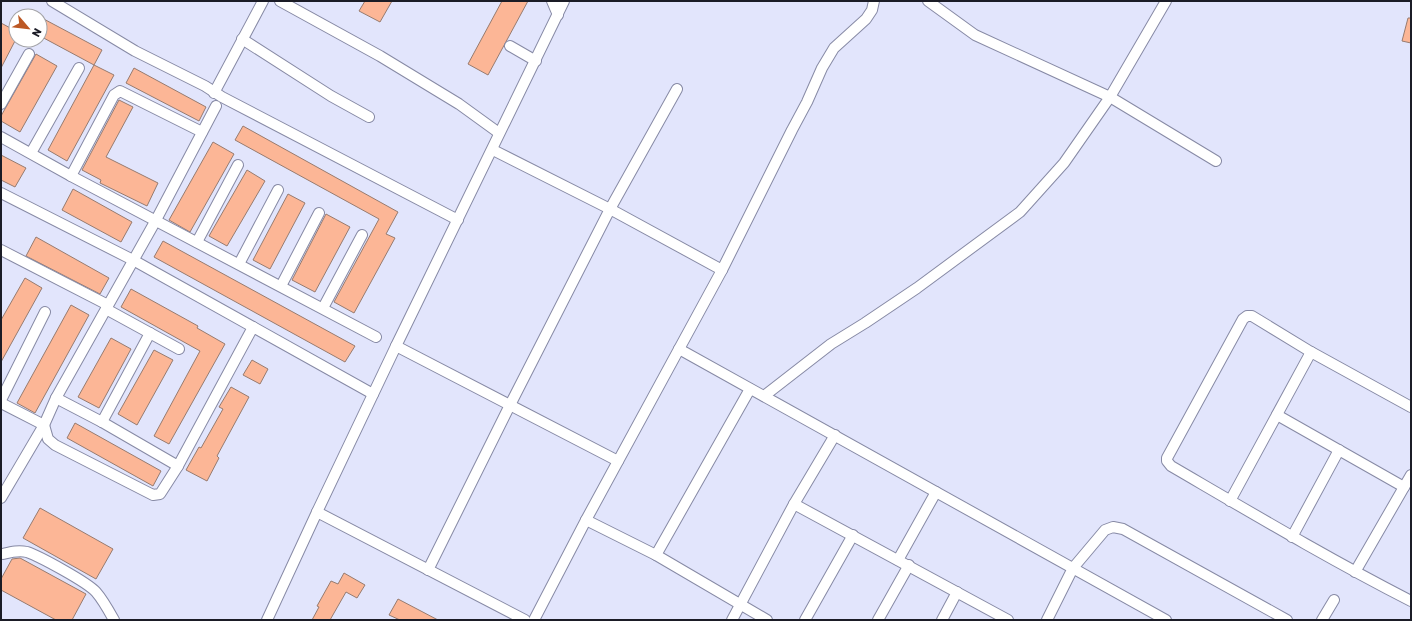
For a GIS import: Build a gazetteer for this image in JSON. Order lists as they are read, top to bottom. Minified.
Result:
{"north":"bottom right"}
